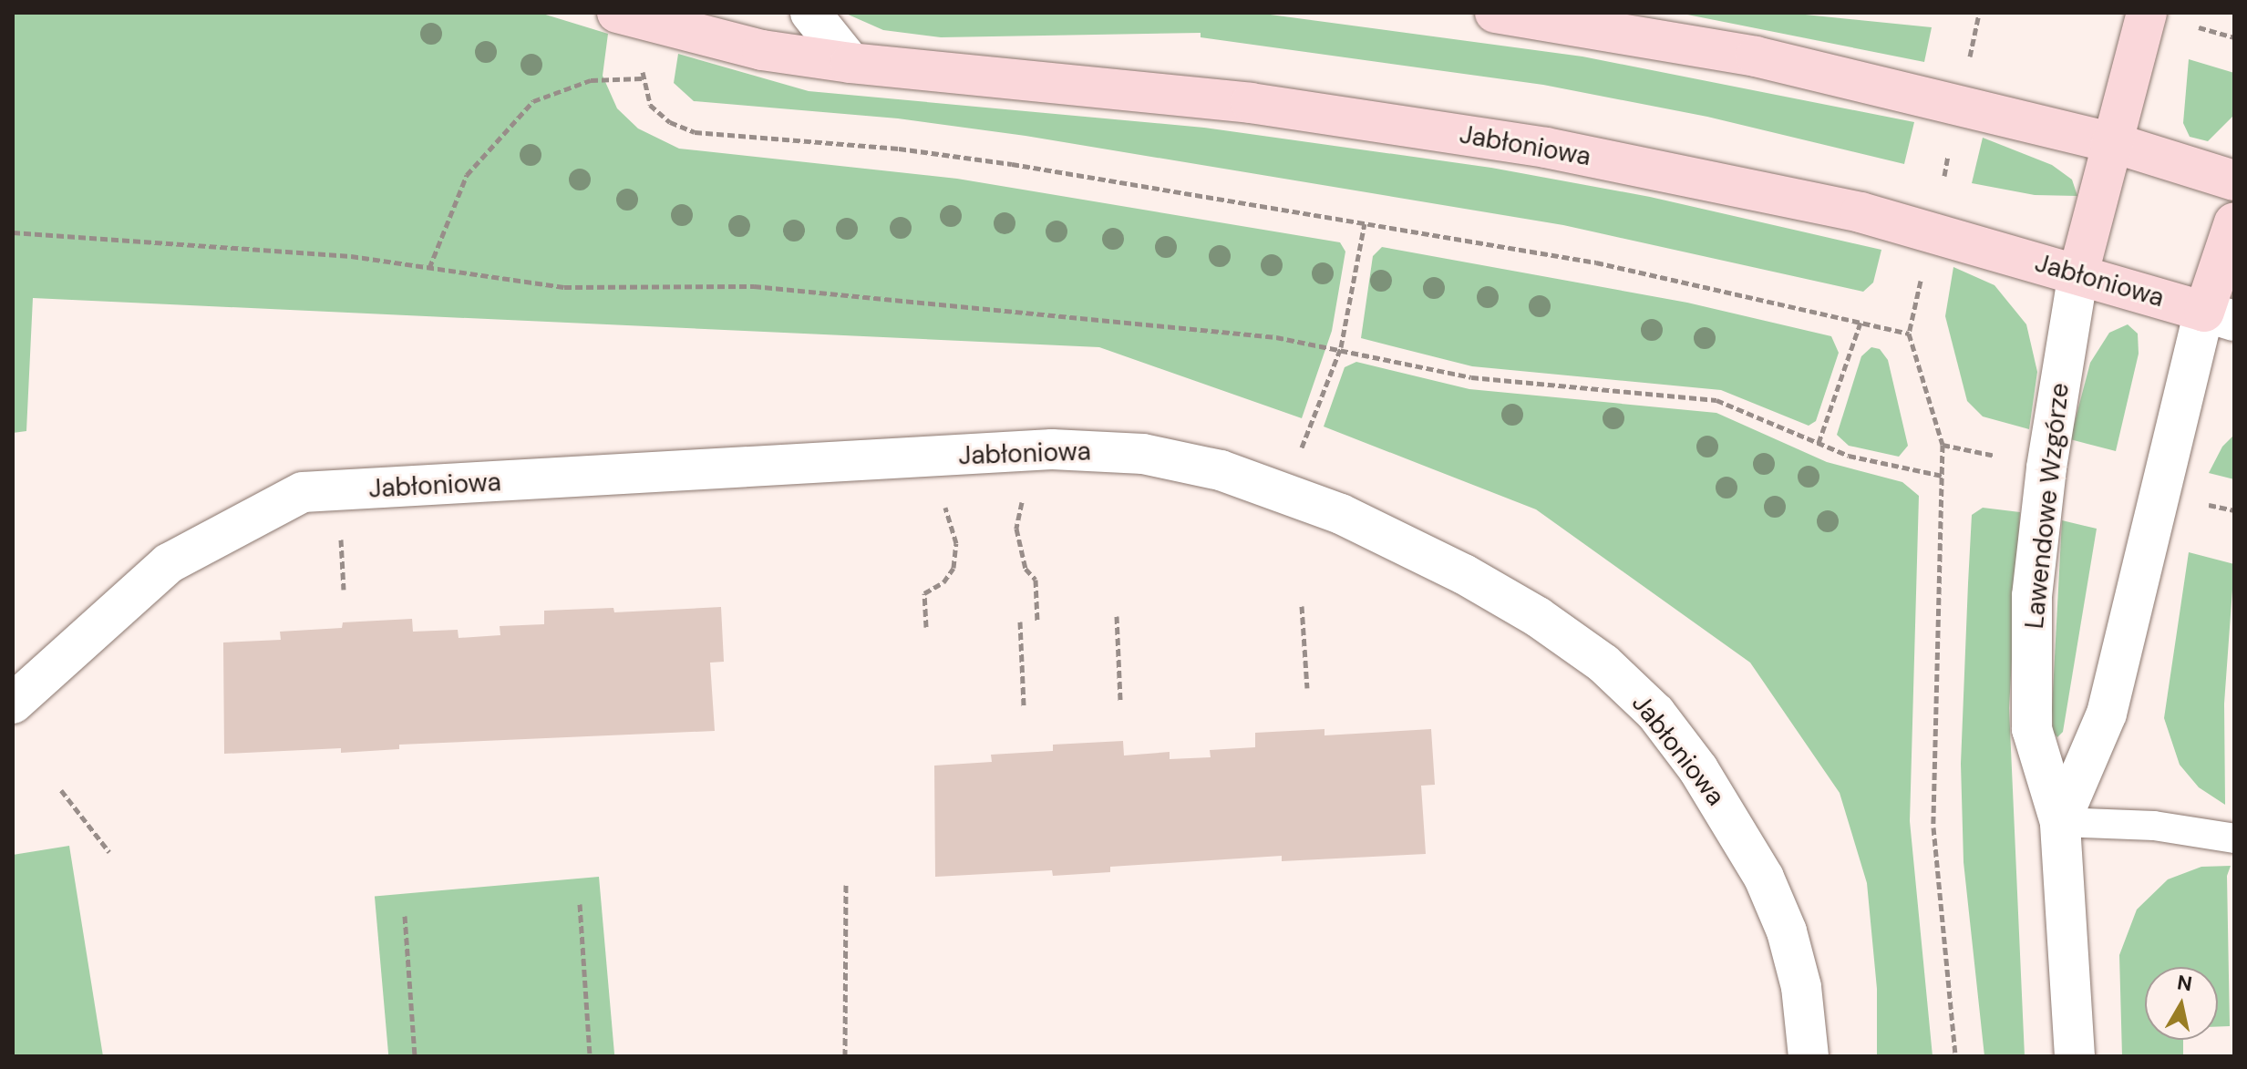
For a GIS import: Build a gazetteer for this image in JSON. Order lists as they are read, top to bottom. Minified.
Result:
{"streets":{"main road":["Jabłoniowa"],"street":["Lawendowe Wzgórze"]},"crossings":[["Jabłoniowa","Lawendowe Wzgórze"]],"north":"top"}
